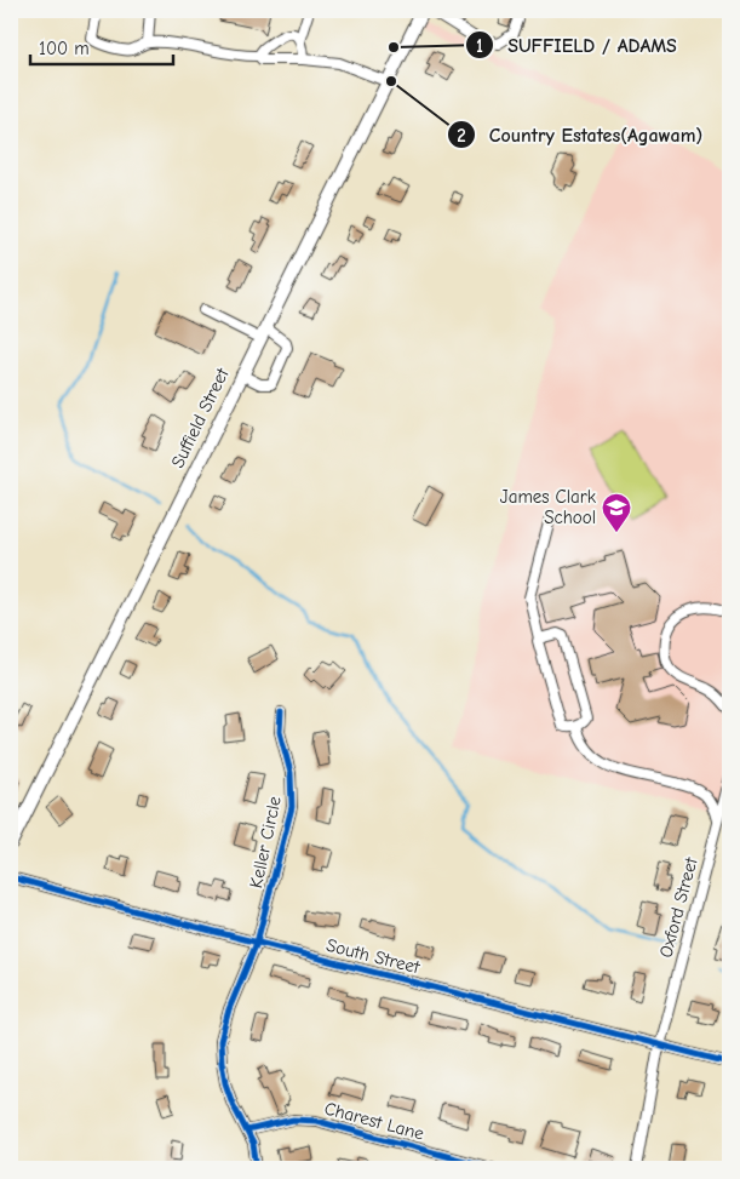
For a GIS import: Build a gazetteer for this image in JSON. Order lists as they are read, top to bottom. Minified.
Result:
{"streets":{"main road":["Suffield Street"],"street":["Keller Circle","Oxford Street","South Street","Charest Lane"]},"crossings":[["Keller Circle","South Street"],["Keller Circle","Charest Lane"],["Oxford Street","South Street"]],"places":{"other":["SUFFIELD / ADAMS","Country Estates(Agawam)"],"school or university":["James Clark School"]},"scale_bar":"100 m"}
